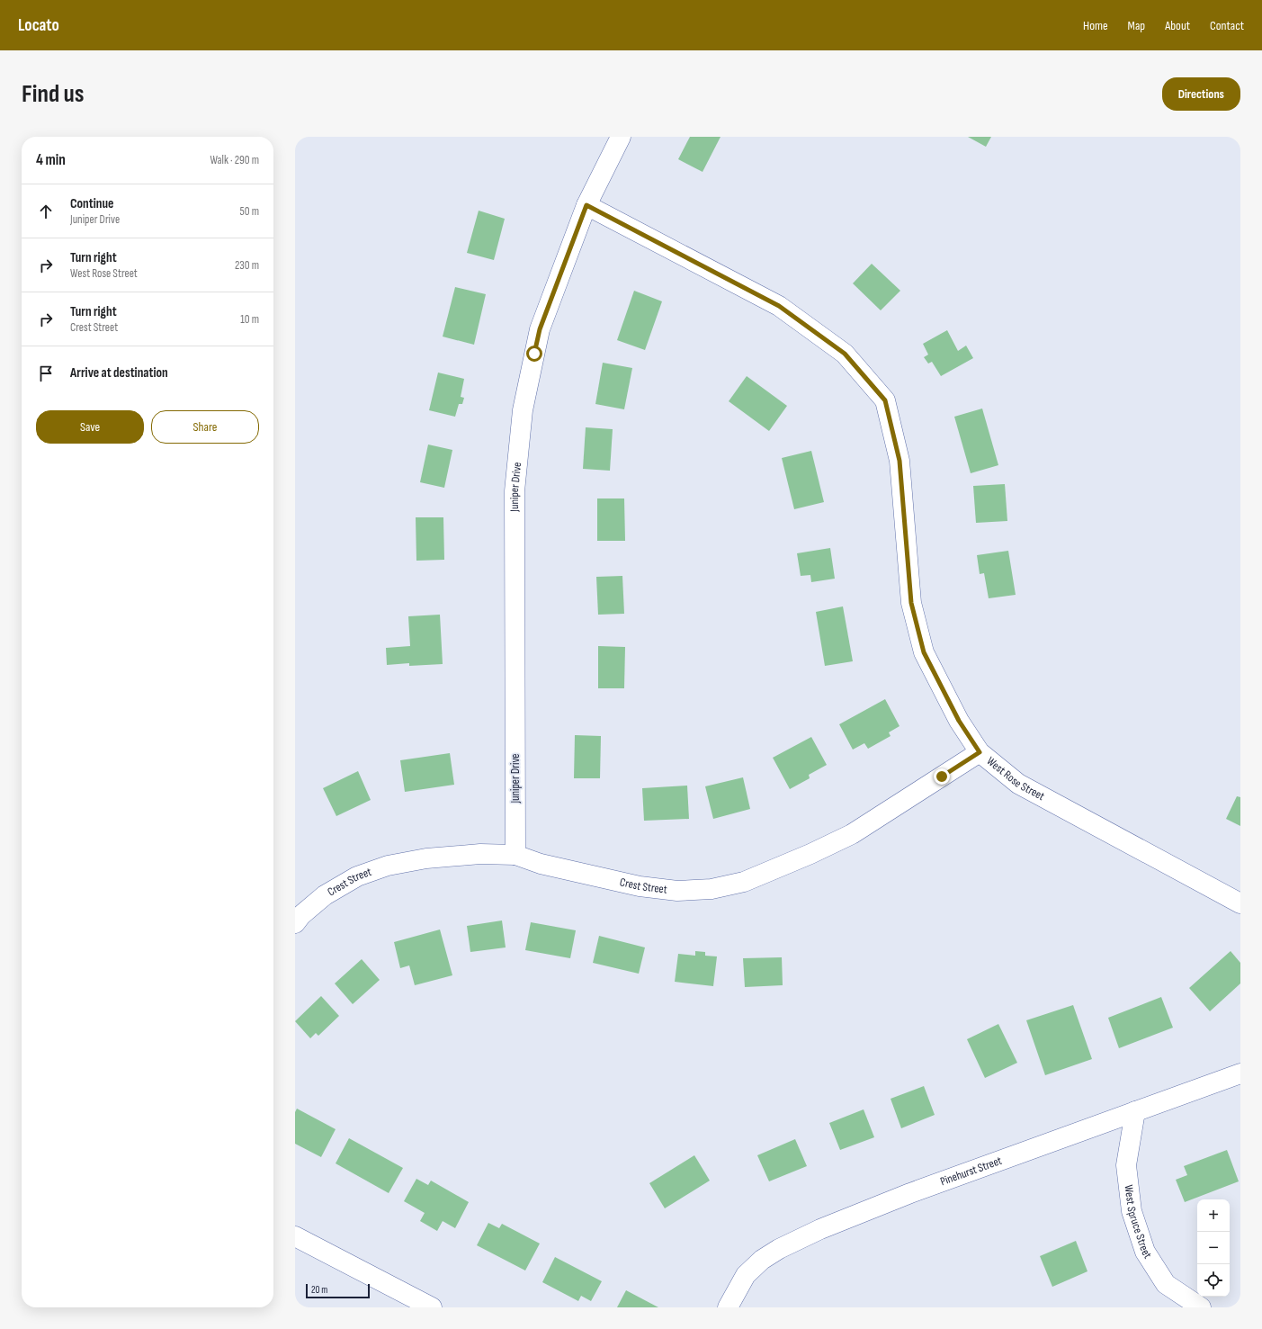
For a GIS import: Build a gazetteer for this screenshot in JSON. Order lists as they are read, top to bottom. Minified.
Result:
{"streets":{"street":["Juniper Drive","West Rose Street","Crest Street","Pinehurst Street","West Spruce Street"]},"crossings":[["Juniper Drive","West Rose Street"],["Juniper Drive","Crest Street"],["West Rose Street","Crest Street"],["Pinehurst Street","West Spruce Street"]],"scale_bar":"20 m","page":{"header":"Locato","nav":["Home","Map","About","Contact"],"buttons":["Directions",["Save","Share"]],"title":"Find us","heading":["4 min","Walk · 290 m"],"list":[["Continue","Juniper Drive","50 m"],["Turn right","West Rose Street","230 m"],["Turn right","Crest Street","10 m"],"Arrive at destination"],"map_buttons":["+","−"],"scale":"20 m"}}
